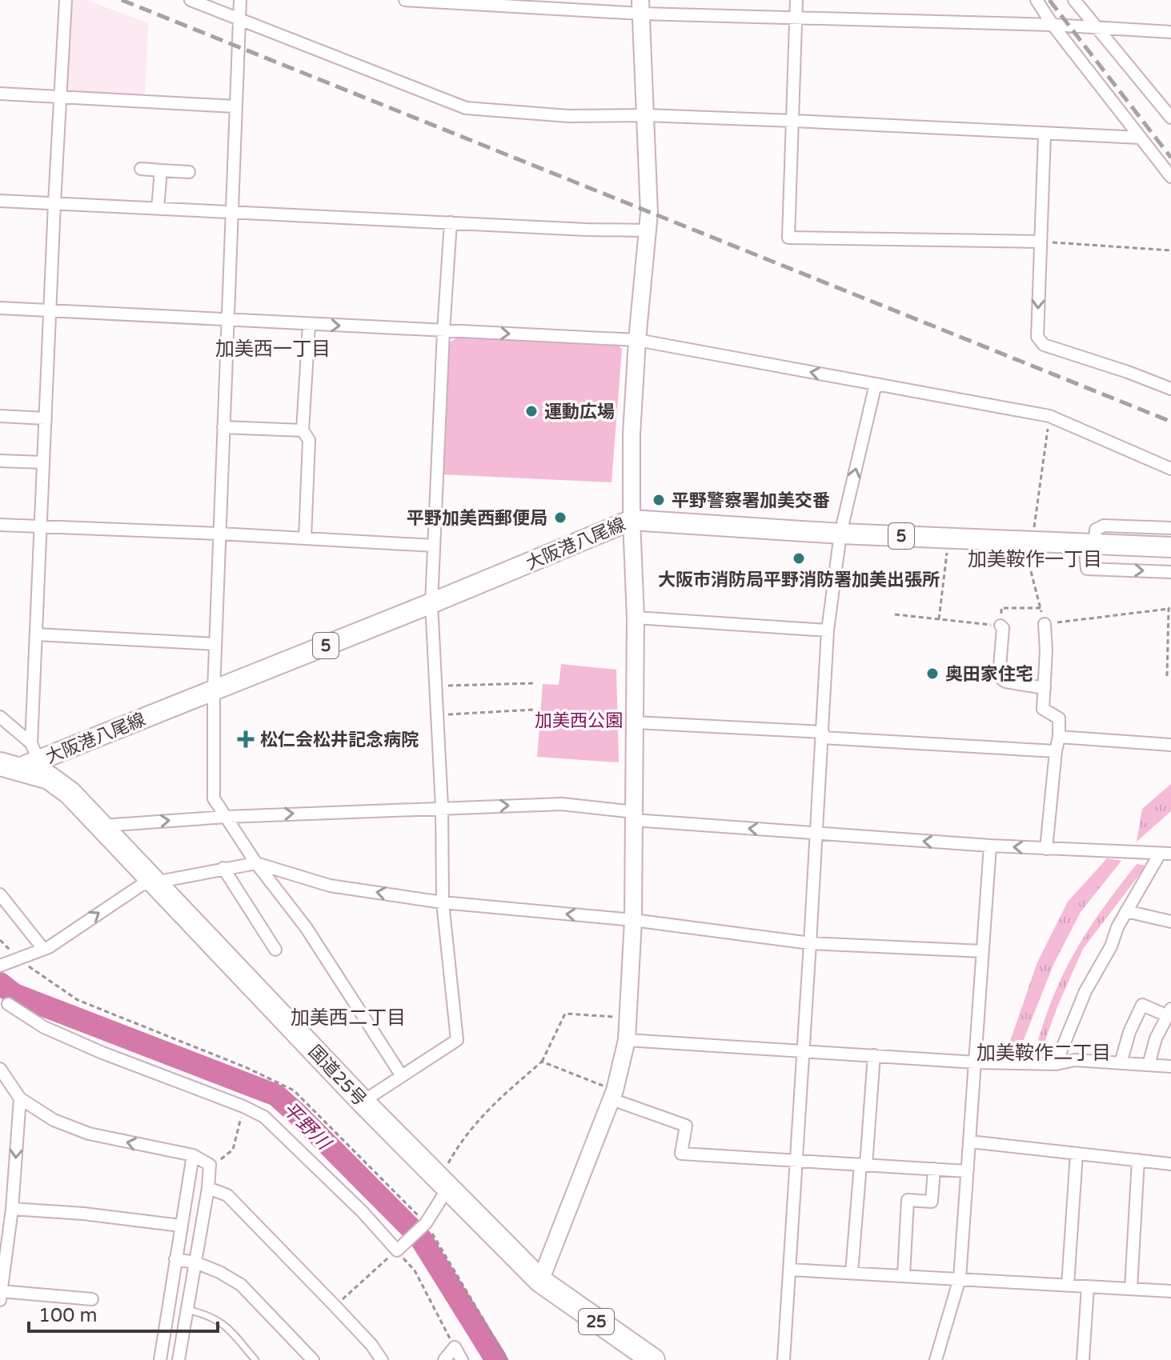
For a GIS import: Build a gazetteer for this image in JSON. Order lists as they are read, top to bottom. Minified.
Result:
{"streets":{"highway":["国道25号","25"],"main road":["5","大阪港八尾線"]},"crossings":[["大阪港八尾線","国道25号"]],"districts":["加美西一丁目","加美鞍作一丁目","加美西二丁目","加美鞍作二丁目"],"water":["平野川"],"parks":["加美西公園"],"places":{"other":["運動広場","平野警察署加美交番","平野加美西郵便局","大阪市消防局平野消防署加美出張所","奥田家住宅"],"health":["松仁会松井記念病院"]},"scale_bar":"100 m"}
